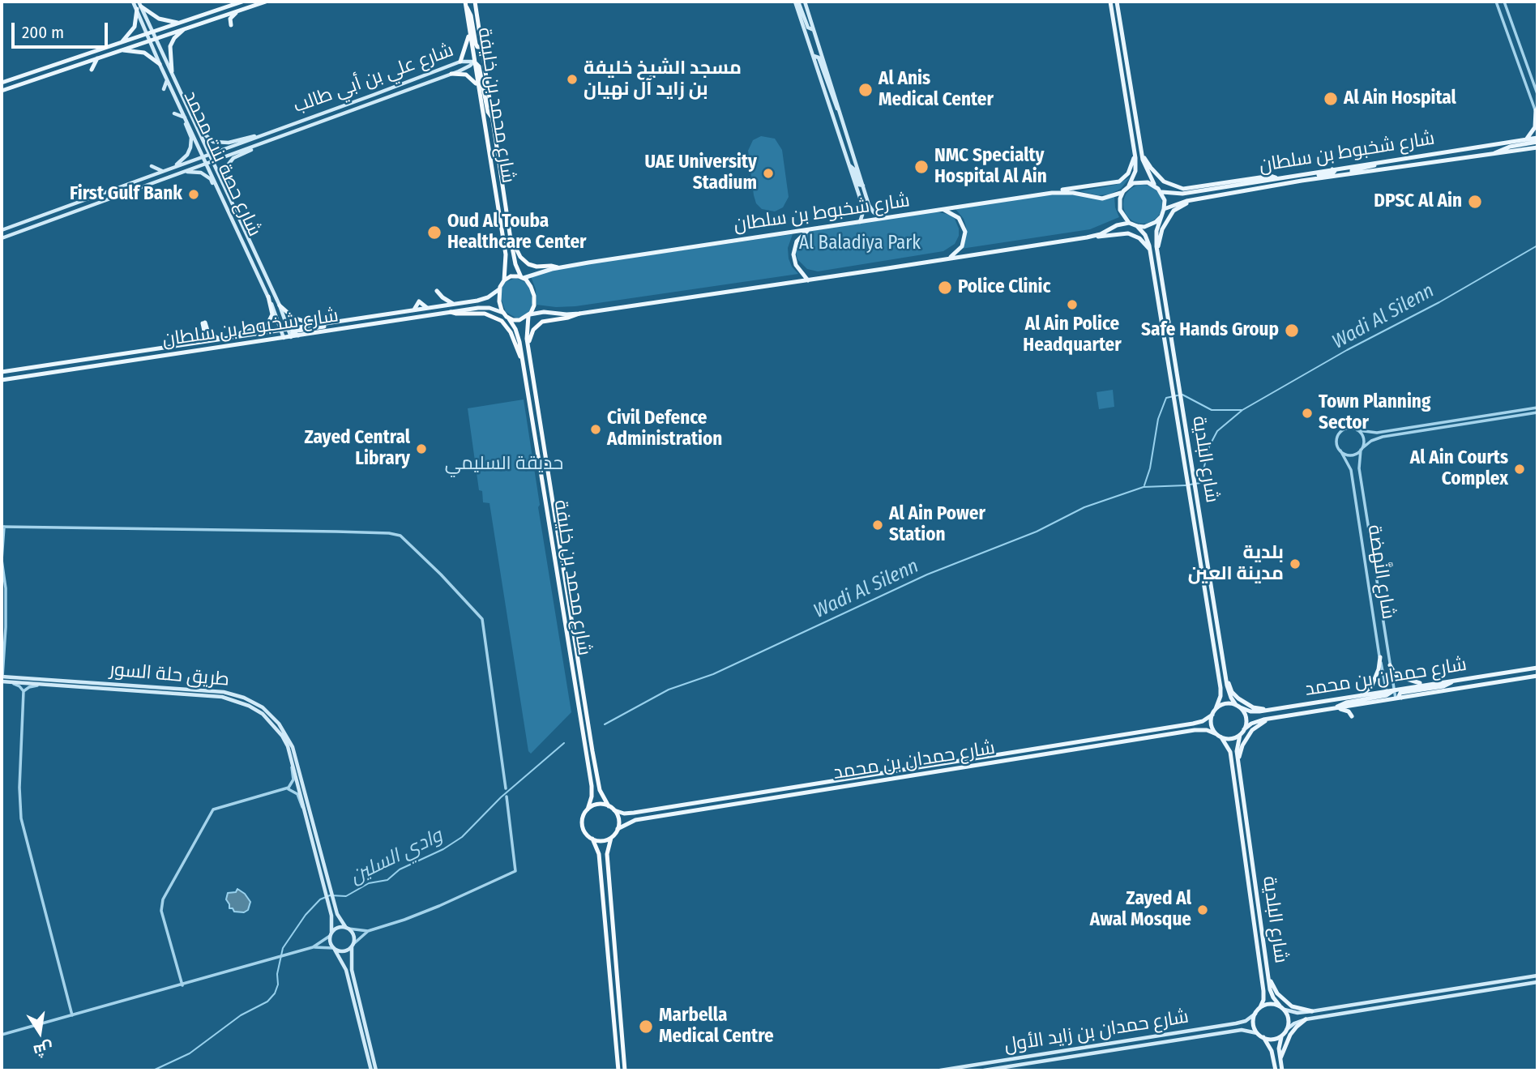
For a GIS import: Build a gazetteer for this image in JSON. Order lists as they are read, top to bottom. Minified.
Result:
{"streets":{"highway":["شارع محمد بن خليفة"],"main road":["شارع علي بن أبي طالب","شارع شخبوط بن سلطان","شارع حصة بنت محمد","شارع البلدية","طريق حلة السور","شارع حمدان بن محمد","شارع حمدان بن زايد الأول"],"street":["شارع النَّهضة"]},"crossings":[["شارع علي بن أبي طالب","شارع محمد بن خليفة"],["شارع علي بن أبي طالب","شارع حصة بنت محمد"],["شارع محمد بن خليفة","شارع شخبوط بن سلطان"],["شارع محمد بن خليفة","شارع حمدان بن محمد"],["شارع شخبوط بن سلطان","شارع حصة بنت محمد"],["شارع شخبوط بن سلطان","شارع البلدية"],["شارع البلدية","شارع حمدان بن محمد"],["شارع البلدية","شارع حمدان بن زايد الأول"],["شارع النَّهضة","شارع حمدان بن محمد"]],"water":["Wadi Al Silenn","وادي السلين"],"parks":["Al Baladiya Park","حديقة السليمي"],"places":["مسجد الشيخ خليفة بن زايد آل نهيان","Al Anis Medical Center","Al Ain Hospital","NMC Specialty Hospital Al Ain","UAE University Stadium","First Gulf Bank","DPSC Al Ain","Oud Al Touba Healthcare Center","Police Clinic","Al Ain Police Headquarter","Safe Hands Group","Town Planning Sector","Civil Defence Administration","Zayed Central Library","Al Ain Courts Complex","Al Ain Power Station","بلدية مدينة العين","Zayed Al Awal Mosque","Marbella Medical Centre"],"scale_bar":"200 m","north":"bottom"}
